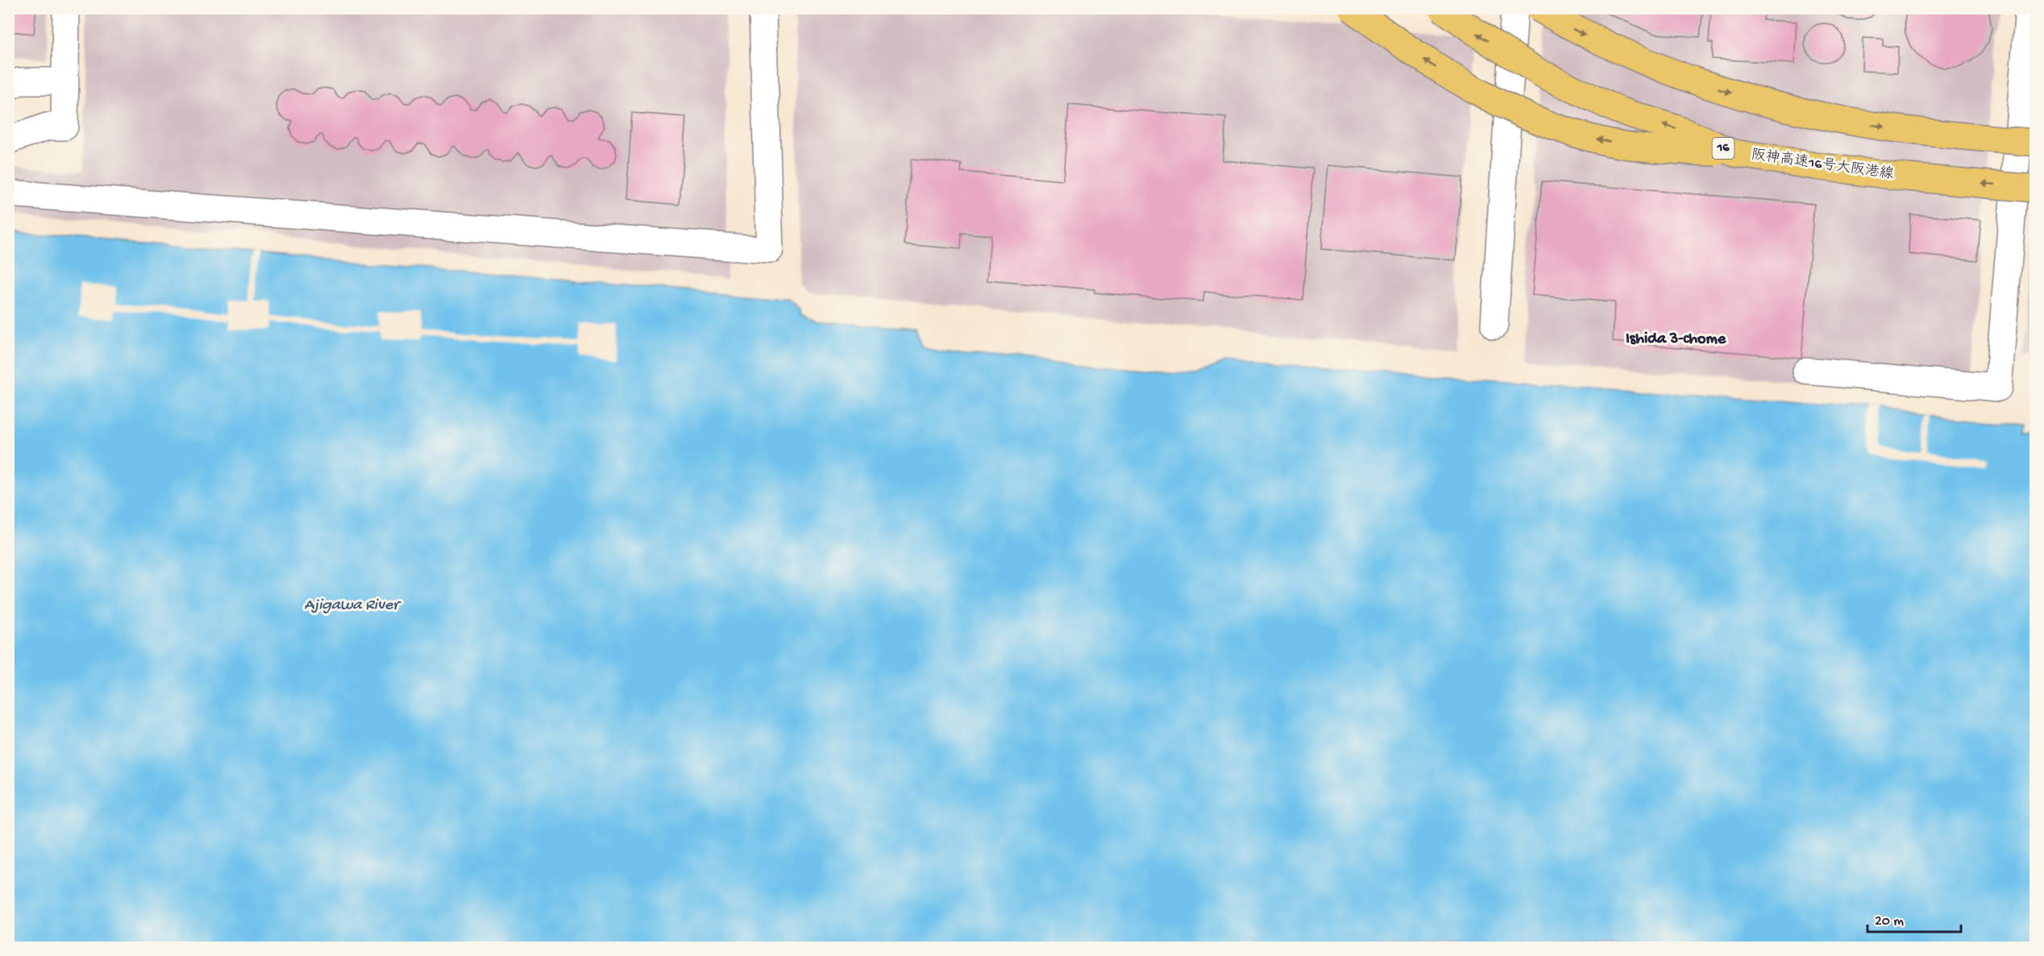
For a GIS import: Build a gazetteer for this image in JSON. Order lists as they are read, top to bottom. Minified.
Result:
{"streets":{"highway":["16","阪神高速16号大阪港線"]},"districts":["Ishida 3-chome"],"water":["Ajigawa River"],"scale_bar":"20 m"}
